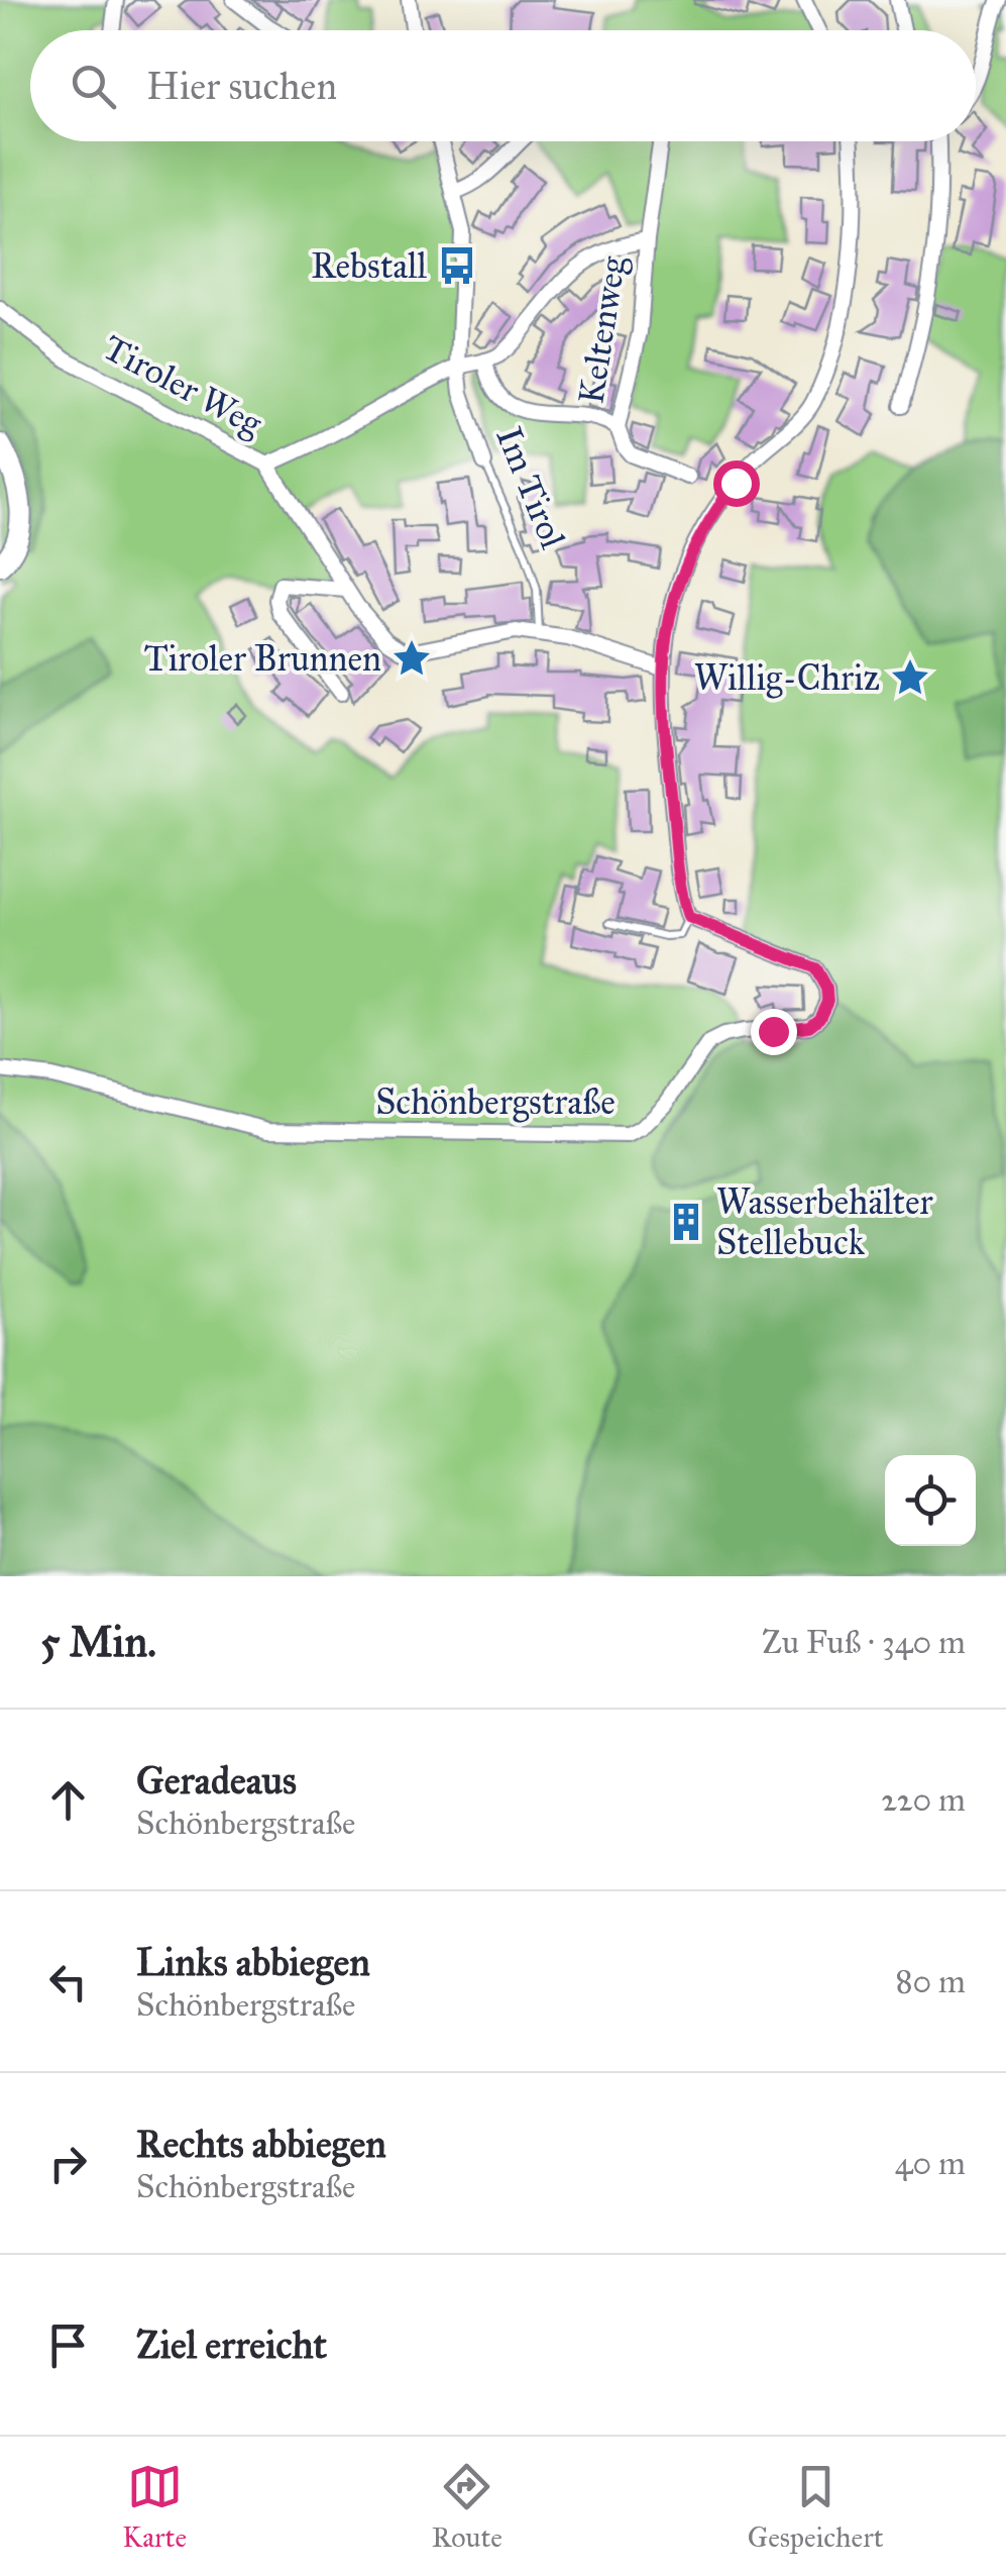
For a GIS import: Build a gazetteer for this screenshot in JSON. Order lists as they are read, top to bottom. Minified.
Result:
{"streets":{"street":["Keltenweg","Tiroler Weg","Im Tirol","Schönbergstraße"]},"crossings":[["Tiroler Weg","Im Tirol"]],"places":{"bus stop":["Rebstall"],"place":["Tiroler Brunnen","Willig-Chriz"],"building":["Wasserbehälter Stellebuck"]},"page":{"search":"Hier suchen","heading":["5 Min.","Zu Fuß · 340 m"],"list":[["Geradeaus","Schönbergstraße","220 m"],["Links abbiegen","Schönbergstraße","80 m"],["Rechts abbiegen","Schönbergstraße","40 m"],"Ziel erreicht"],"nav":["Karte","Route","Gespeichert"]}}
